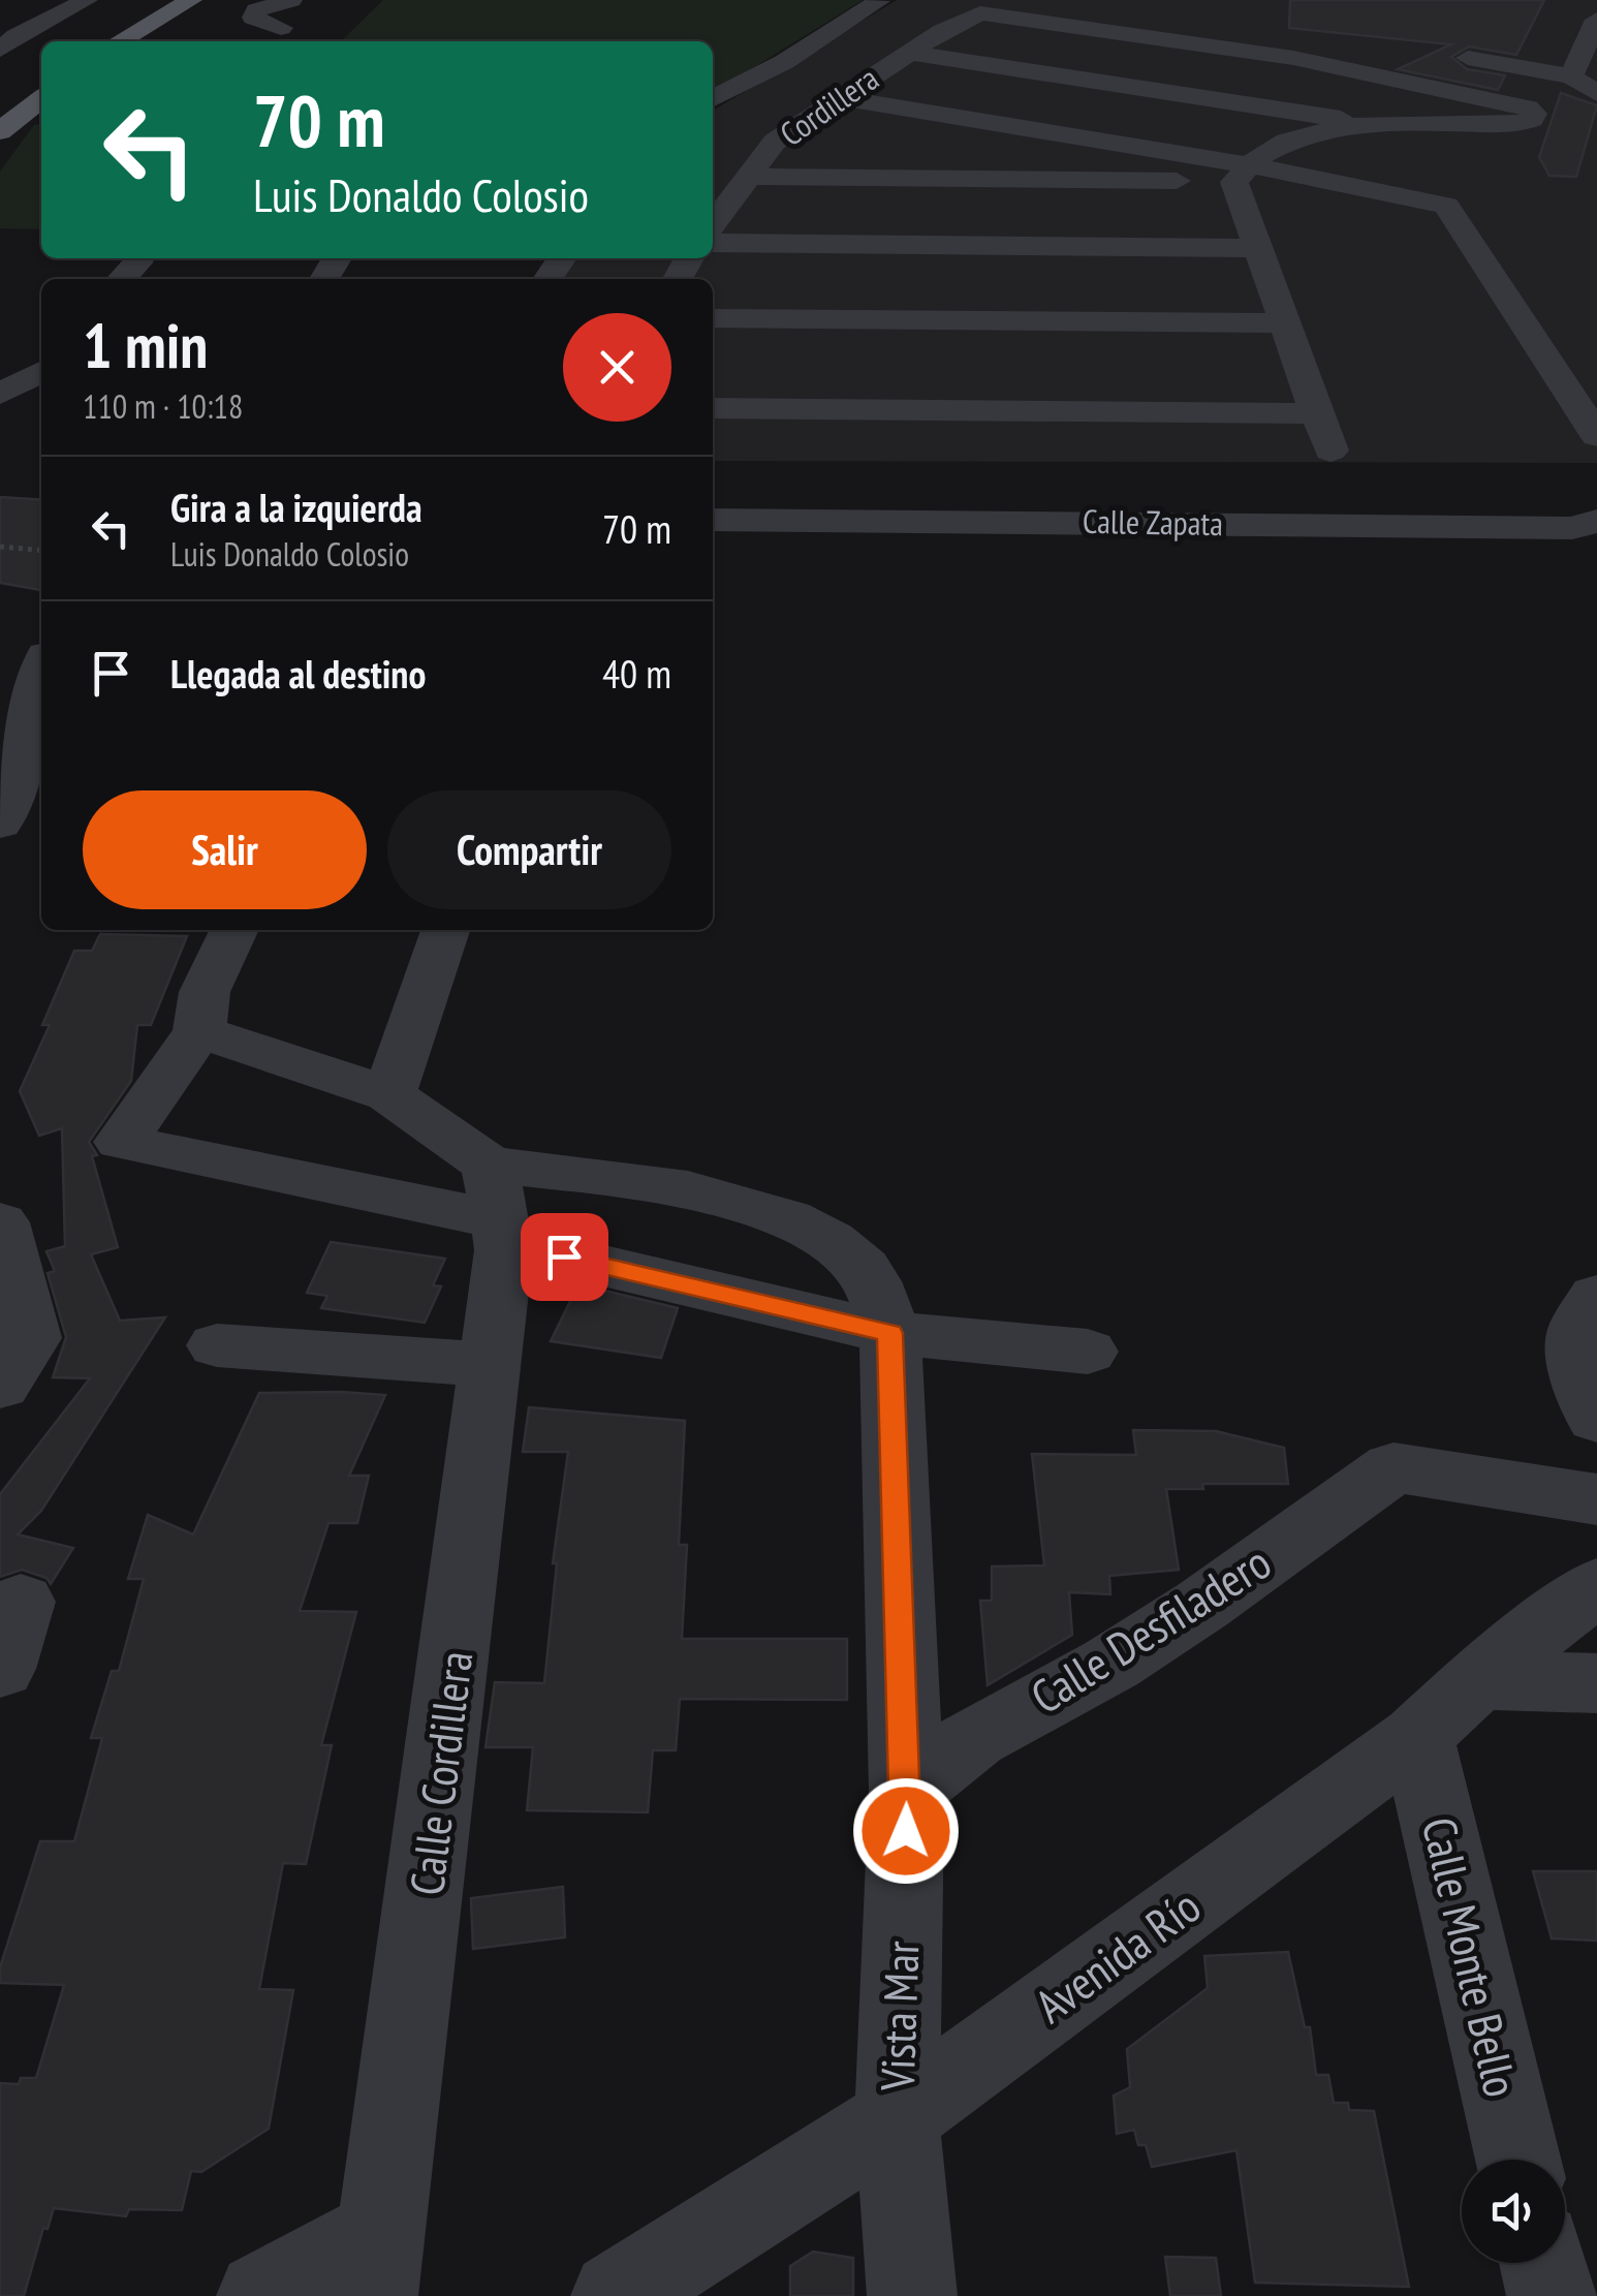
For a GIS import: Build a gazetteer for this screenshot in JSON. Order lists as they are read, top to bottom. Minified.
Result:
{"streets":{"street":["Cordillera","Calle Zapata","Calle Desfiladero","Calle Cordillera","Avenida Río","Calle Monte Bello","Vista Mar"]},"crossings":[["Calle Desfiladero","Vista Mar"],["Calle Cordillera","Vista Mar"],["Avenida Río","Calle Monte Bello"],["Avenida Río","Vista Mar"]],"page":{"turn":["70 m","Luis Donaldo Colosio"],"heading":["1 min","110 m · 10:18"],"list":[{"name":"Gira a la izquierda","note":"Luis Donaldo Colosio","value":"70 m"},{"name":"Llegada al destino","value":"40 m"}],"buttons":["Salir","Compartir"]}}
